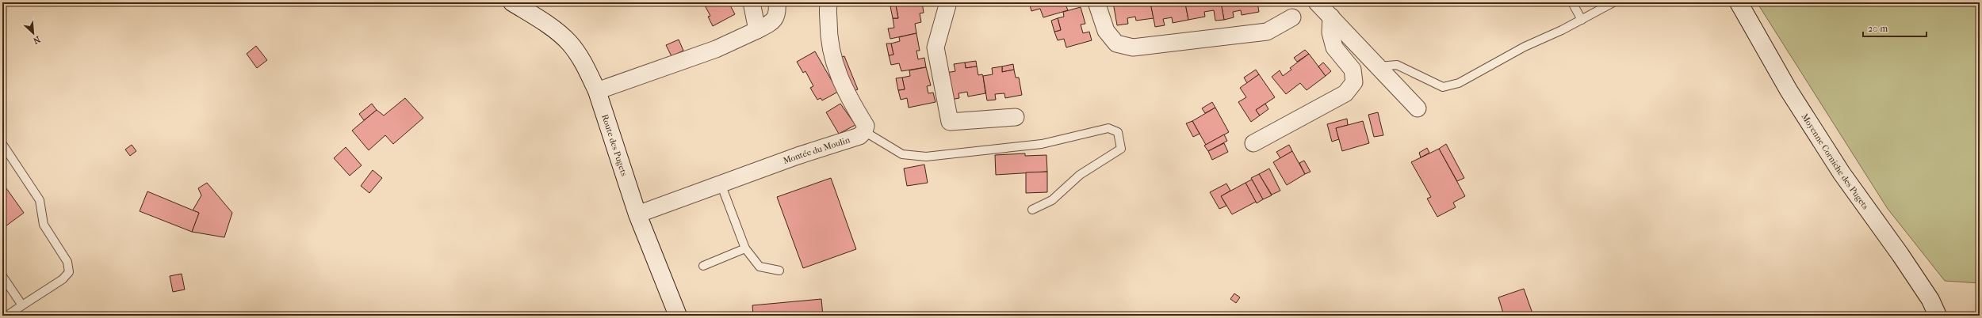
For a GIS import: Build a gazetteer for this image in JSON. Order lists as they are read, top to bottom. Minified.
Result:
{"streets":{"main road":["Route des Pugets","Moyenne Corniche des Pugets"],"street":["Montée du Moulin"]},"crossings":[["Route des Pugets","Montée du Moulin"]],"scale_bar":"20 m","north":"bottom right"}
